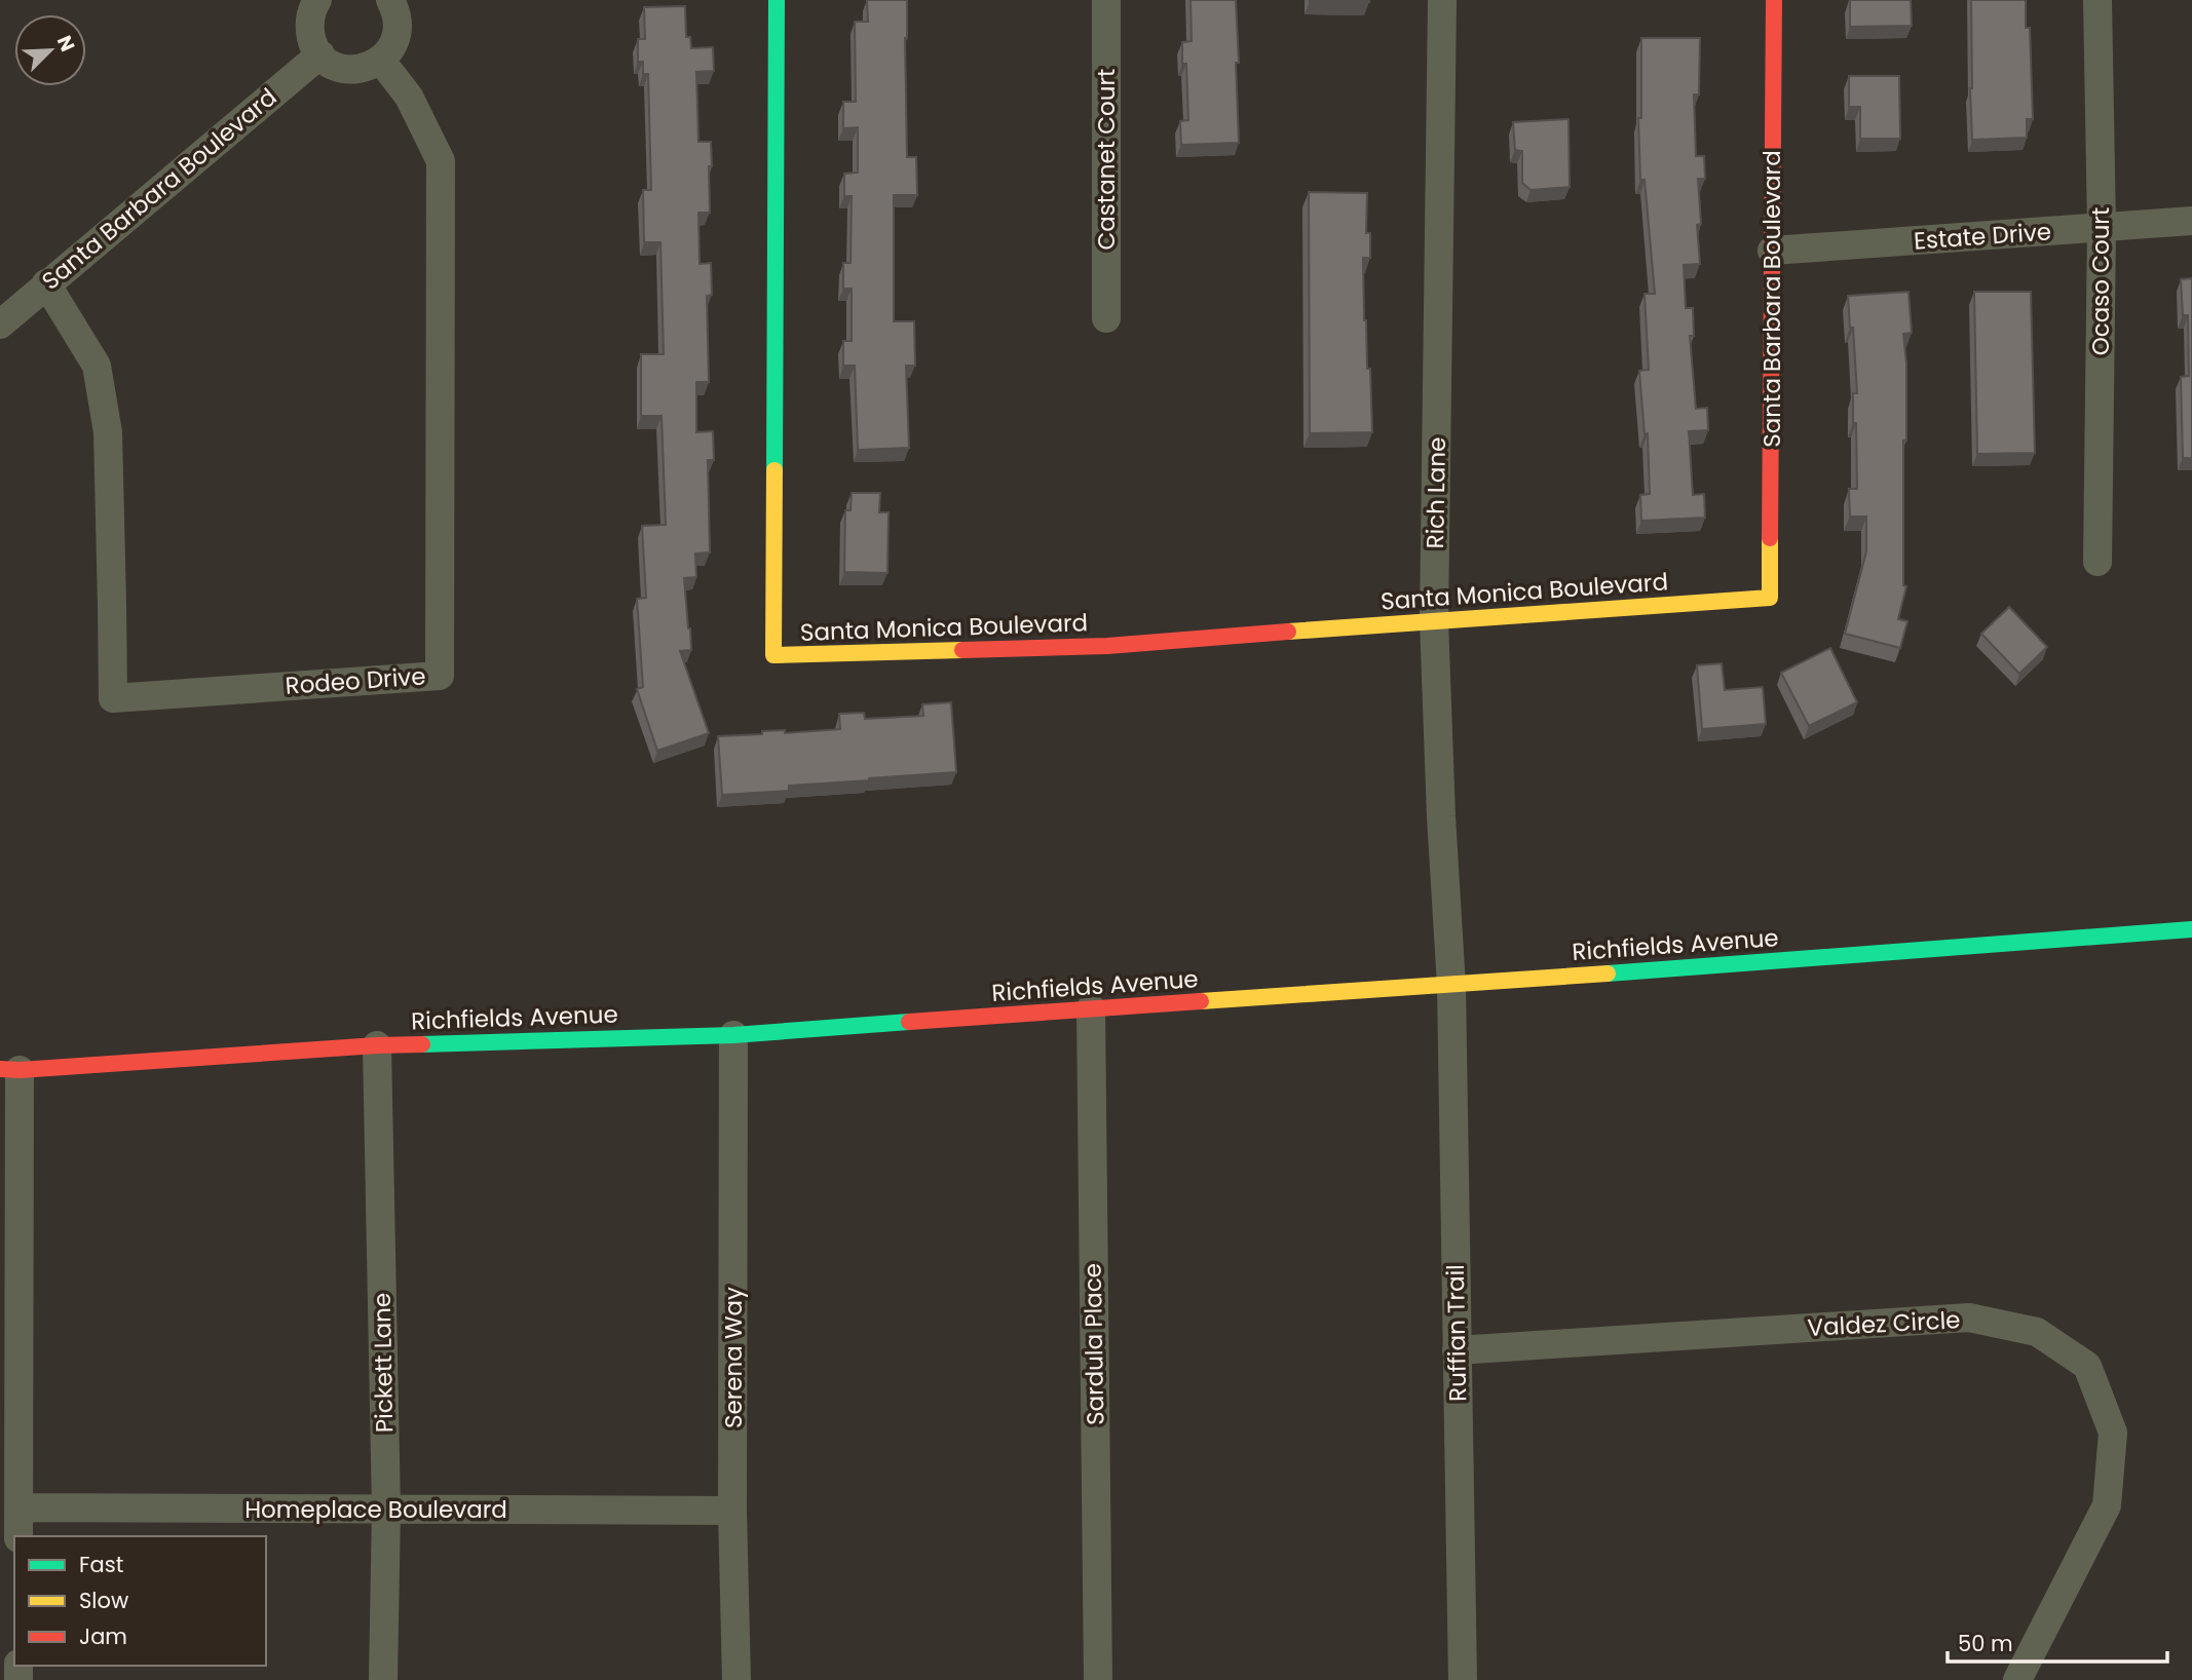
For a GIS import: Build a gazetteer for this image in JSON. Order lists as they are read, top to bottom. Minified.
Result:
{"streets":{"street":["Castanet Court","Santa Barbara Boulevard","Estate Drive","Ocaso Court","Rich Lane","Santa Monica Boulevard","Rodeo Drive","Richfields Avenue","Valdez Circle","Ruffian Trail","Sardula Place","Serena Way","Pickett Lane","Homeplace Boulevard"]},"crossings":[["Santa Barbara Boulevard","Estate Drive"],["Santa Barbara Boulevard","Santa Monica Boulevard"],["Santa Barbara Boulevard","Rodeo Drive"],["Estate Drive","Ocaso Court"],["Rich Lane","Santa Monica Boulevard"],["Rich Lane","Richfields Avenue"],["Rich Lane","Ruffian Trail"],["Richfields Avenue","Ruffian Trail"],["Richfields Avenue","Sardula Place"],["Richfields Avenue","Serena Way"],["Richfields Avenue","Pickett Lane"],["Valdez Circle","Ruffian Trail"],["Serena Way","Homeplace Boulevard"],["Pickett Lane","Homeplace Boulevard"]],"legend":["Fast","Slow","Jam"],"scale_bar":"50 m","north":"top right"}
